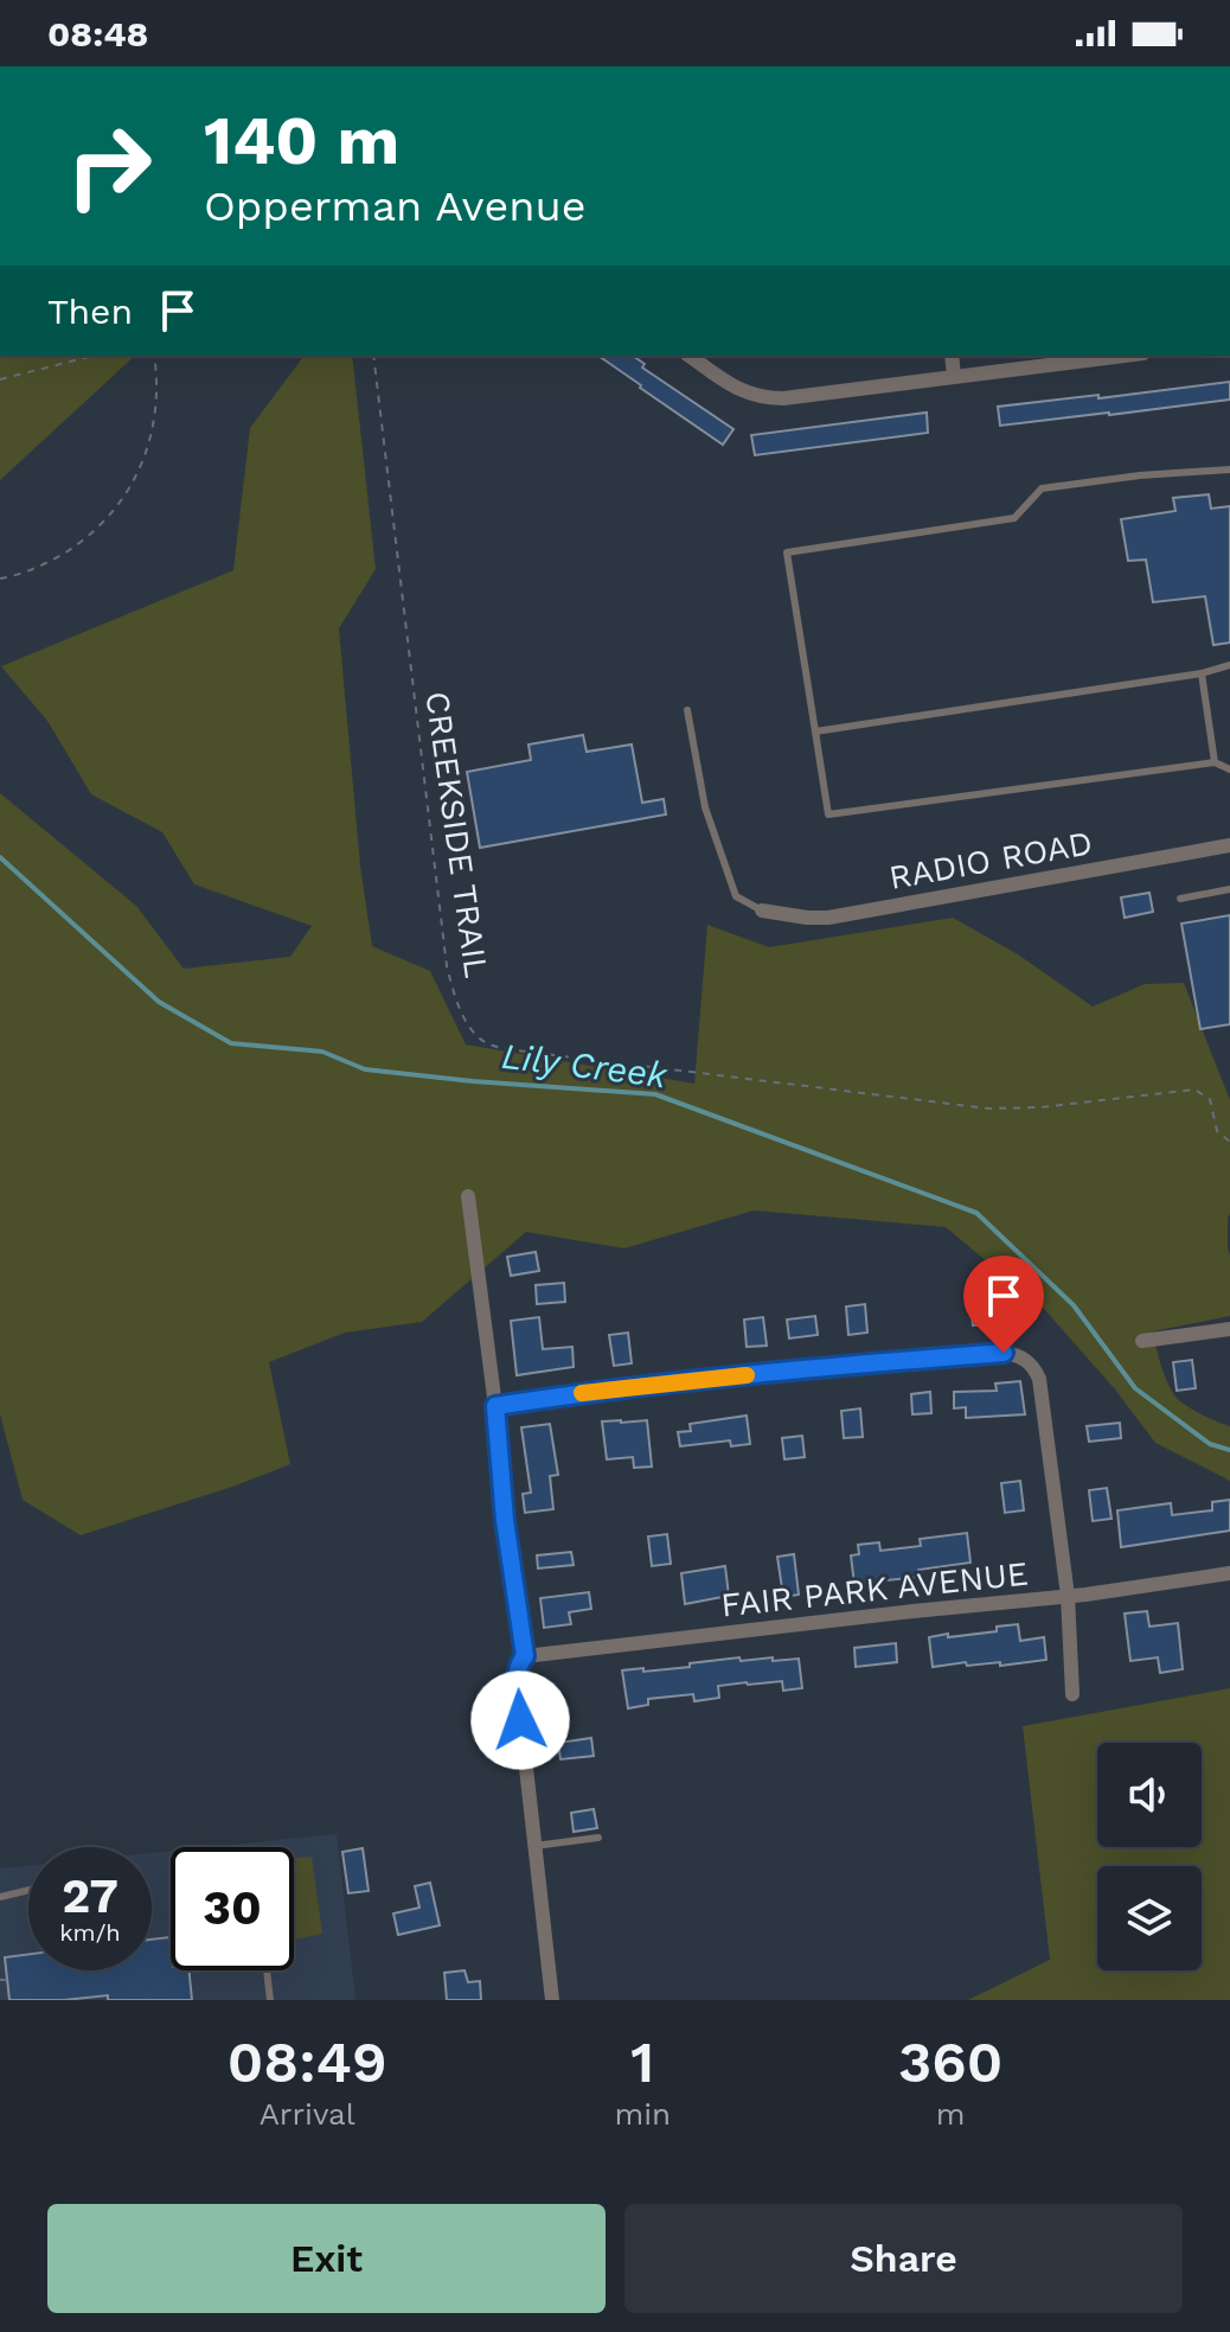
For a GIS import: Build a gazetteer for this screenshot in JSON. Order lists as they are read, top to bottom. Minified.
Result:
{"streets":{"street":["RADIO ROAD","FAIR PARK AVENUE"],"path":["CREEKSIDE TRAIL"]},"water":["Lily Creek"],"page":{"status":"08:48","turn":["140 m","Opperman Avenue"],"then":"Then","speed":"27 km/h","limit":"30","eta":["08:49","Arrival","1","min","360","m"],"buttons":["Exit","Share"]}}
